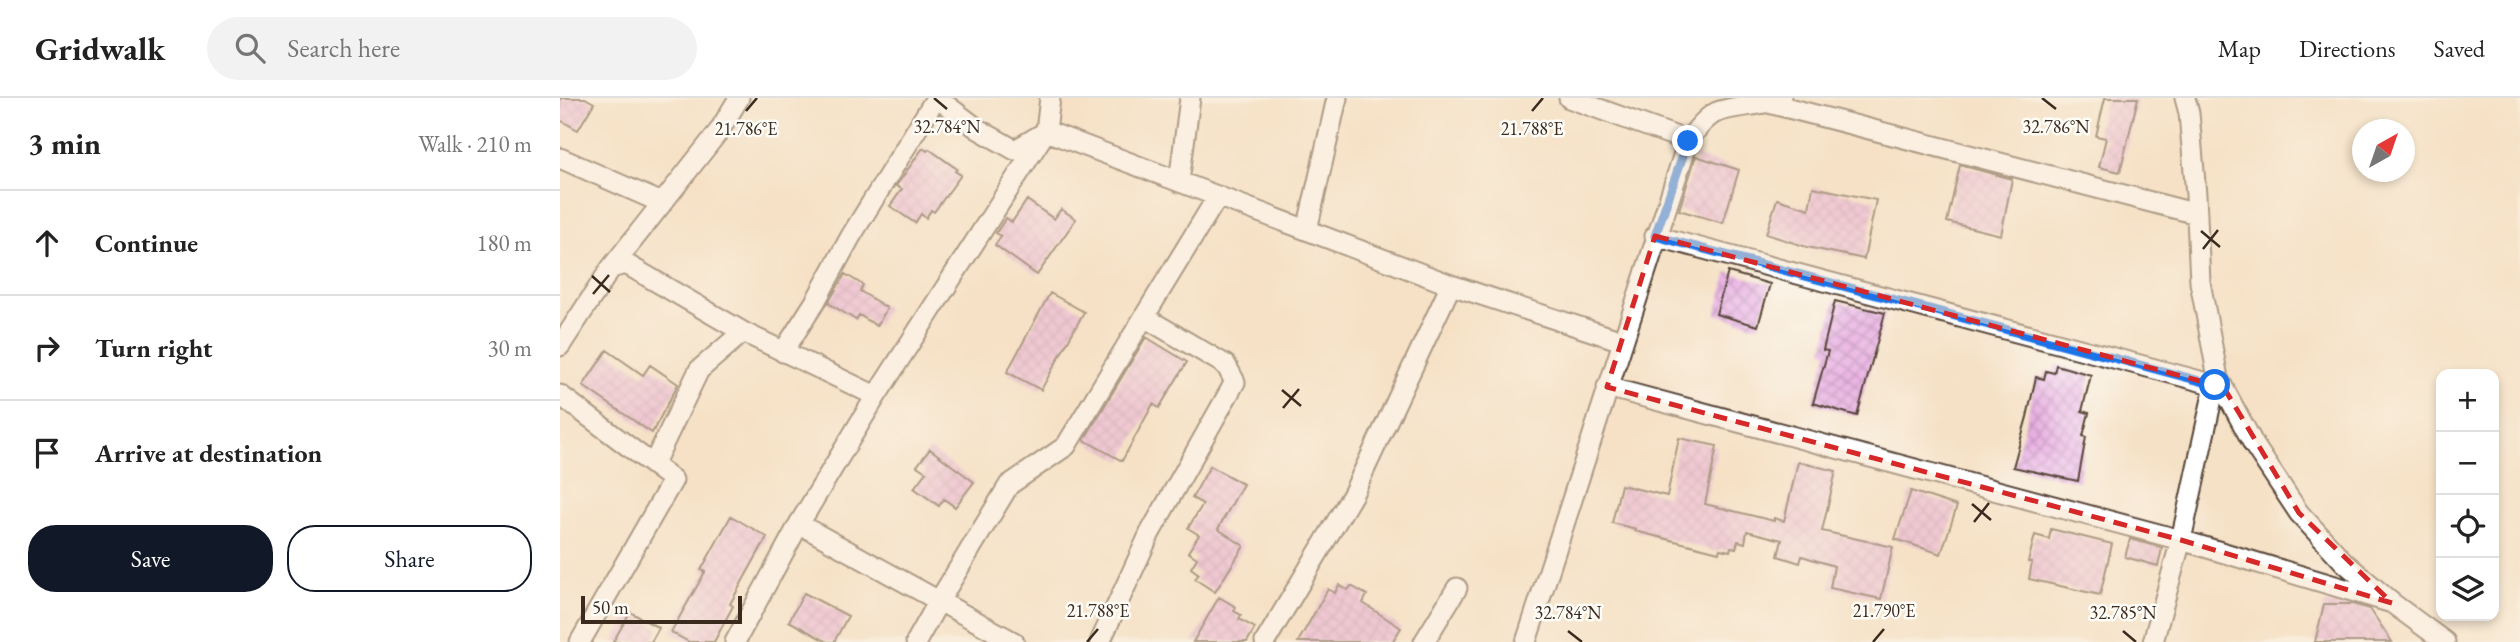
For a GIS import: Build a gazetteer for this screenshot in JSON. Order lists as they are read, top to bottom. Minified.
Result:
{"scale_bar":"50 m","north":"top right","page":{"header":"Gridwalk","search":"Search here","nav":["Map","Directions","Saved"],"heading":["3 min","Walk · 210 m"],"list":[["Continue","180 m"],["Turn right","30 m"],"Arrive at destination"],"map_buttons":["+","−"],"buttons":["Save","Share"],"scale":"50 m"},"coordinates":["32.784°N","32.786°N","21.786°E","21.788°E","21.790°E","32.785°N"]}
